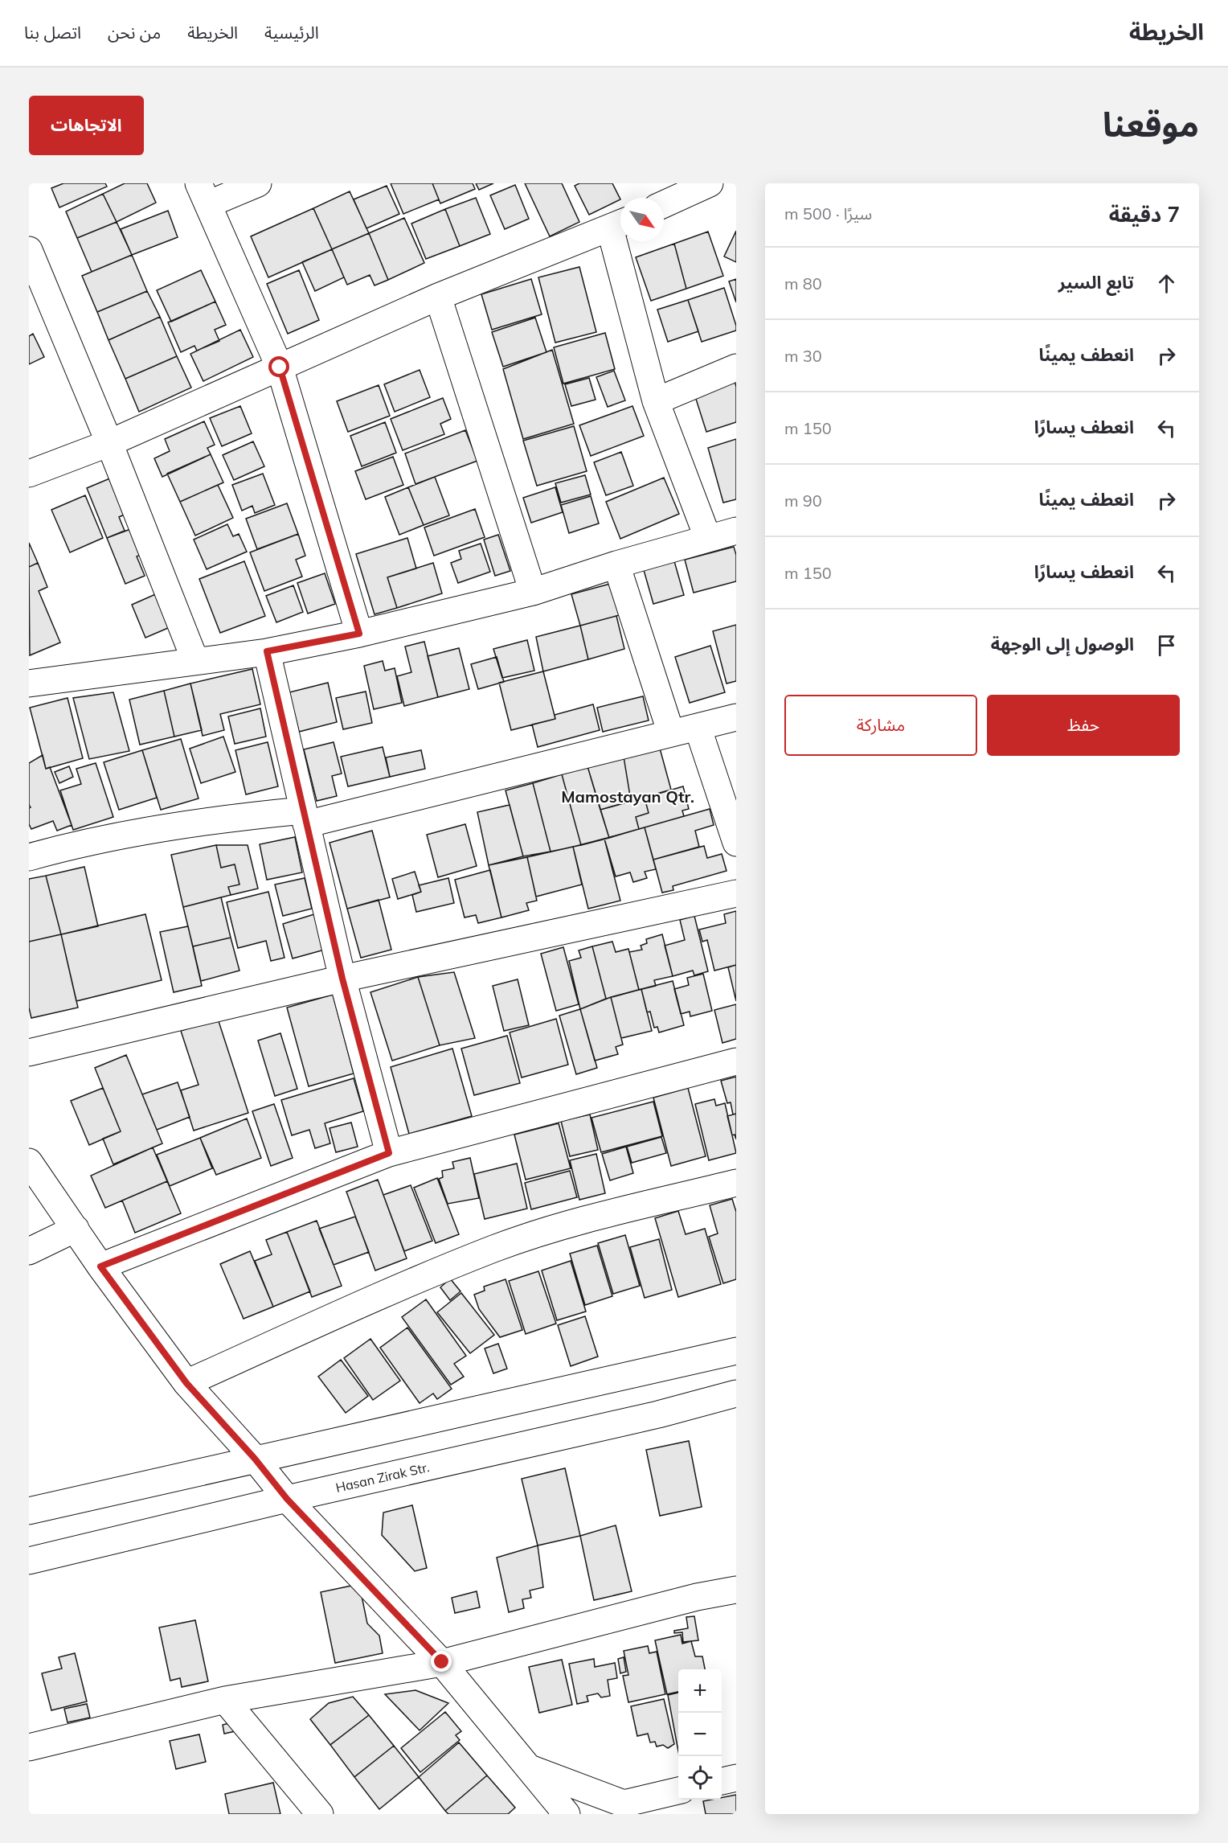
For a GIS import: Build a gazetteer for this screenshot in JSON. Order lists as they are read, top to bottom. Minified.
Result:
{"streets":{"street":["Hasan Zirak Str."]},"districts":["Mamostayan Qtr."],"north":"bottom right","page":{"header":"الخريطة","nav":["الرئيسية","الخريطة","من نحن","اتصل بنا"],"title":"موقعنا","buttons":["الاتجاهات",["حفظ","مشاركة"]],"heading":["7 دقيقة","سيرًا · 500 m"],"list":[["تابع السير","80 m"],["انعطف يمينًا","30 m"],["انعطف يسارًا","150 m"],["انعطف يمينًا","90 m"],["انعطف يسارًا","150 m"],"الوصول إلى الوجهة"],"map_buttons":["+","−"]}}
